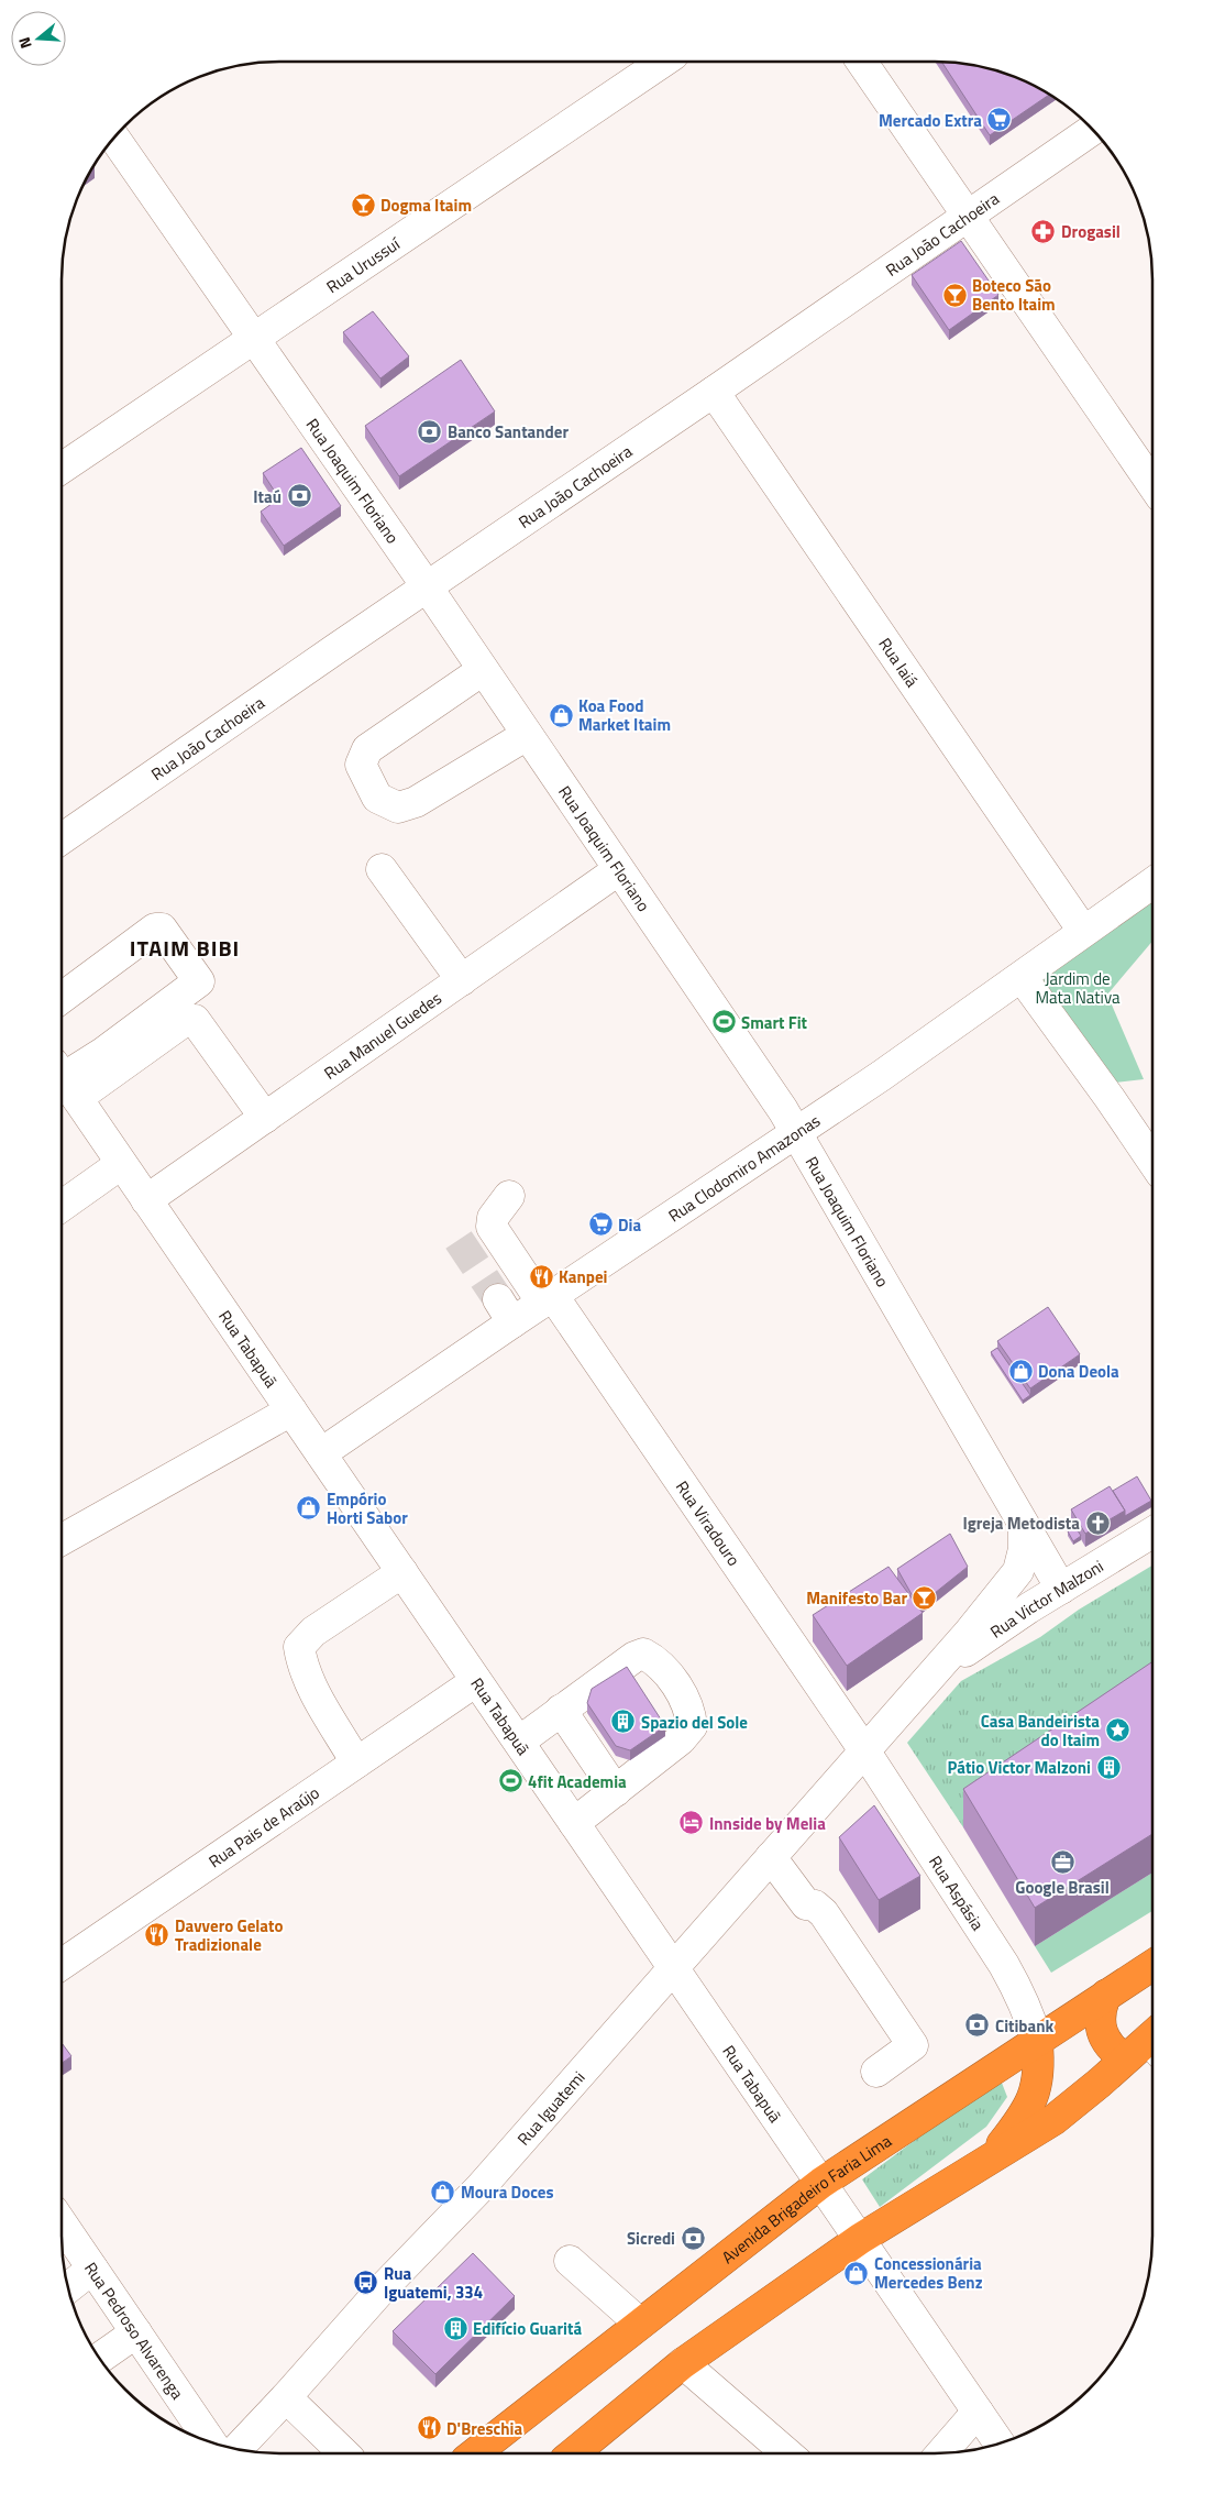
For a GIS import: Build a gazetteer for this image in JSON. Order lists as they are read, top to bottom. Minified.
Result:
{"streets":{"highway":["Avenida Brigadeiro Faria Lima"],"street":["Rua João Cachoeira","Rua Urussuí","Rua Joaquim Floriano","Rua Iaiá","Rua Manuel Guedes","Rua Clodomiro Amazonas","Rua Tabapuã","Rua Viradouro","Rua Victor Malzoni","Rua Pais de Araújo","Rua Aspásia","Rua Iguatemi","Rua Pedroso Alvarenga"]},"crossings":[["Rua João Cachoeira","Rua Joaquim Floriano"],["Rua João Cachoeira","Rua Iaiá"],["Rua Urussuí","Rua Joaquim Floriano"],["Rua Joaquim Floriano","Rua Manuel Guedes"],["Rua Joaquim Floriano","Rua Clodomiro Amazonas"],["Rua Joaquim Floriano","Rua Victor Malzoni"],["Rua Iaiá","Rua Clodomiro Amazonas"],["Rua Manuel Guedes","Rua Tabapuã"],["Rua Clodomiro Amazonas","Rua Tabapuã"],["Rua Clodomiro Amazonas","Rua Viradouro"],["Rua Tabapuã","Rua Pais de Araújo"],["Rua Tabapuã","Rua Iguatemi"],["Rua Tabapuã","Avenida Brigadeiro Faria Lima"],["Rua Viradouro","Rua Victor Malzoni"],["Rua Viradouro","Rua Aspásia"],["Rua Viradouro","Rua Iguatemi"],["Rua Victor Malzoni","Rua Aspásia"],["Rua Victor Malzoni","Rua Iguatemi"],["Rua Aspásia","Rua Iguatemi"],["Rua Aspásia","Avenida Brigadeiro Faria Lima"]],"districts":["ITAIM BIBI"],"parks":["Jardim de Mata Nativa"],"places":{"supermarket":["Mercado Extra","Dia"],"bar":["Dogma Itaim","Boteco São Bento Itaim","Manifesto Bar"],"pharmacy":["Drogasil"],"bank":["Banco Santander","Itaú","Citibank","Sicredi"],"shop":["Koa Food Market Itaim","Dona Deola","Empório Horti Sabor","Moura Doces","Concessionária Mercedes Benz"],"sports":["Smart Fit","4fit Academia"],"restaurant":["Kanpei","Davvero Gelato Tradizionale","D'Breschia"],"church":["Igreja Metodista"],"building":["Spazio del Sole","Pátio Victor Malzoni","Edifício Guaritá"],"place":["Casa Bandeirista do Itaim"],"hotel":["Innside by Melia"],"office":["Google Brasil"],"bus stop":["Rua Iguatemi, 334"]},"north":"left"}
